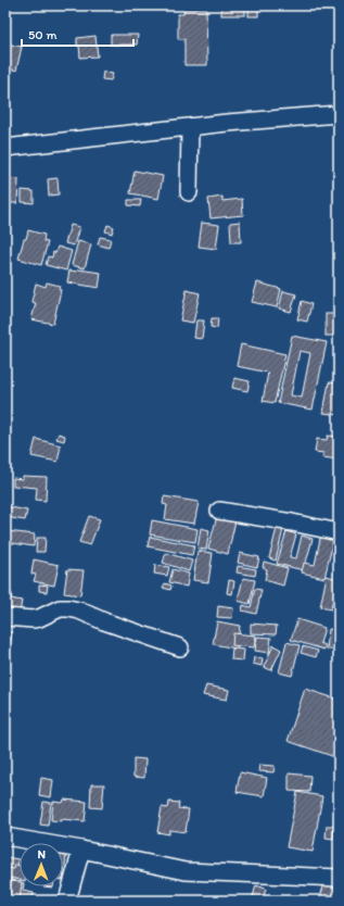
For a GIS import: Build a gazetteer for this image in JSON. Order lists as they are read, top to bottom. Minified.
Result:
{"scale_bar":"50 m","north":"top"}
